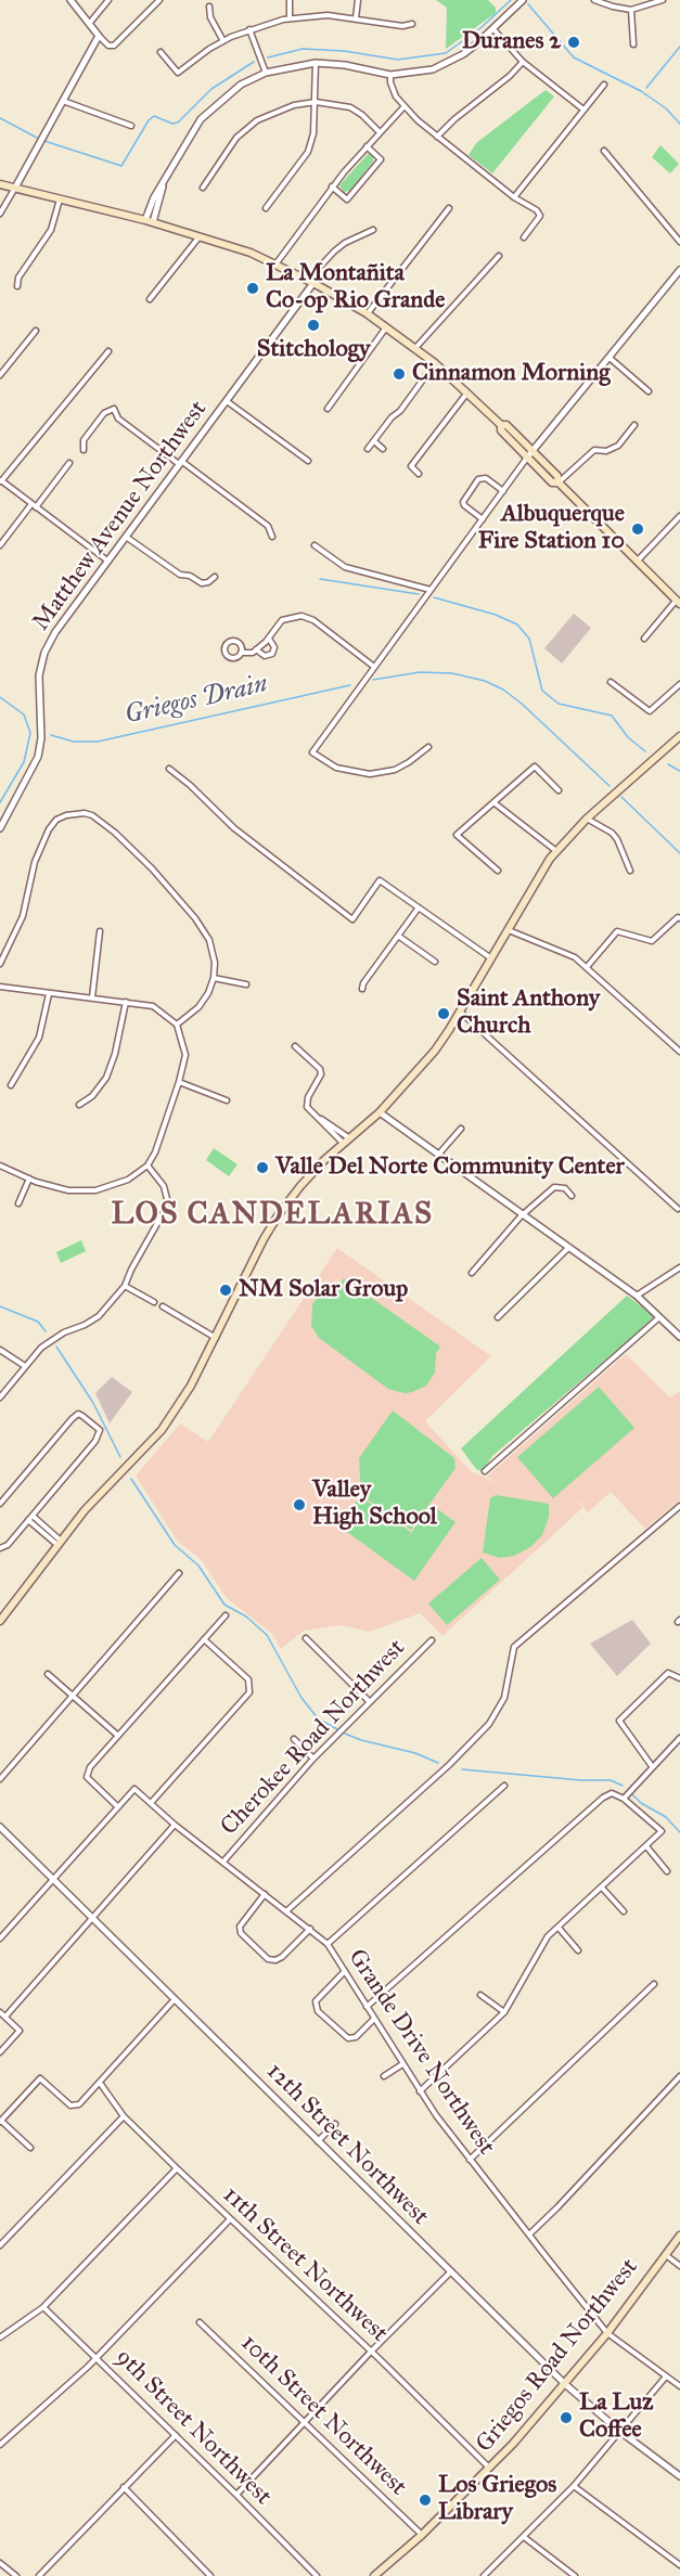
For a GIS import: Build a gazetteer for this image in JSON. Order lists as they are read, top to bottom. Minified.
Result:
{"streets":{"main road":["Griegos Road Northwest"],"street":["Matthew Avenue Northwest","Cherokee Road Northwest","Grande Drive Northwest","12th Street Northwest","11th Street Northwest","10th Street Northwest","9th Street Northwest"]},"crossings":[["Cherokee Road Northwest","Grande Drive Northwest"],["Grande Drive Northwest","Griegos Road Northwest"],["12th Street Northwest","Griegos Road Northwest"],["11th Street Northwest","Griegos Road Northwest"],["Griegos Road Northwest","10th Street Northwest"]],"districts":["LOS CANDELARIAS"],"water":["Griegos Drain"],"places":["Duranes 2","La Montañita Co-op Rio Grande","Stitchology","Cinnamon Morning","Albuquerque Fire Station 10","Saint Anthony Church","Valle Del Norte Community Center","NM Solar Group","Valley High School","La Luz Coffee","Los Griegos Library"]}
